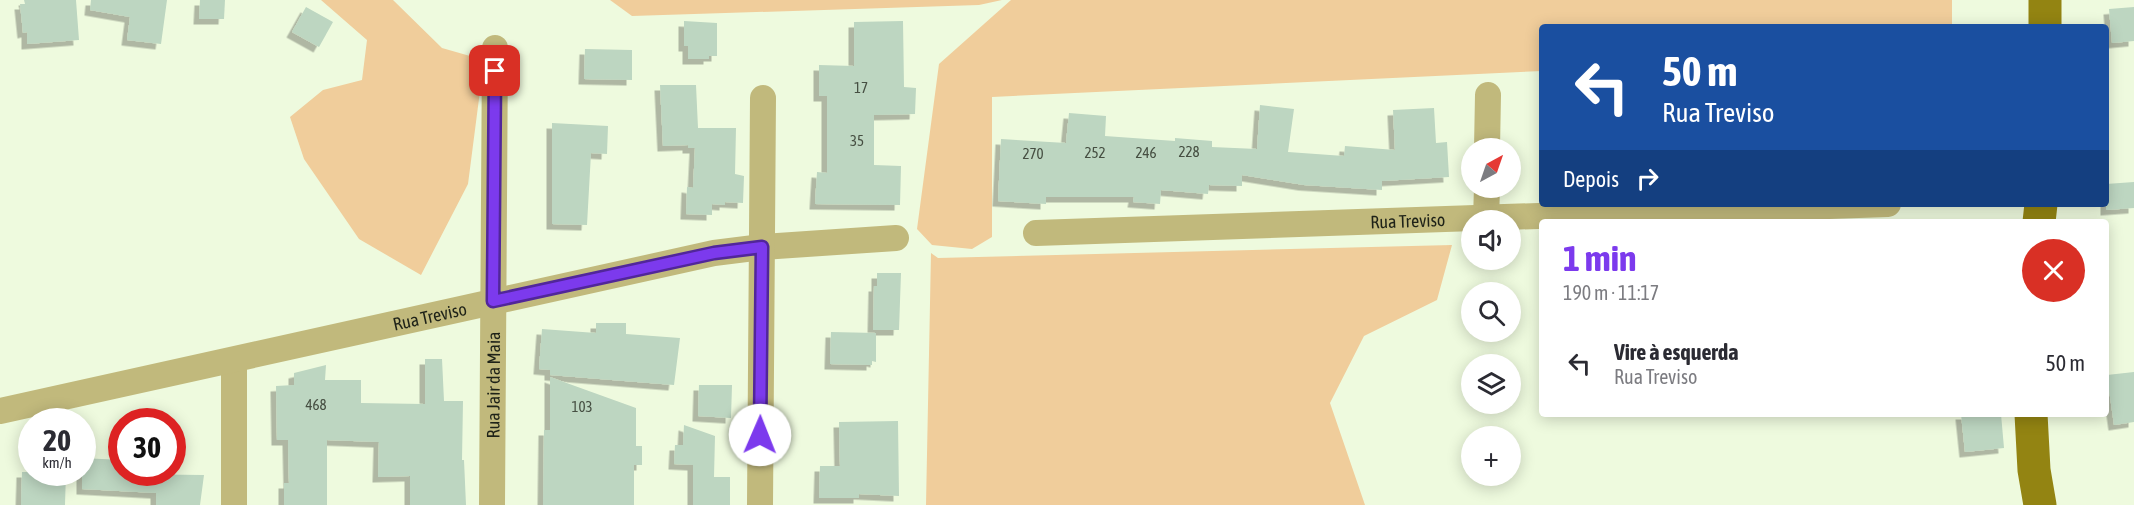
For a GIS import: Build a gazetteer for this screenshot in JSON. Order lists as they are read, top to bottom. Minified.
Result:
{"streets":{"street":["Rua Treviso","Rua Jair da Maia"]},"crossings":[["Rua Treviso","Rua Jair da Maia"]],"house_numbers":["17","35","228","252","246","270","468","103"],"north":"top right","page":{"turn":["50 m","Rua Treviso"],"map_buttons":"+","then":"Depois","heading":["1 min","190 m · 11:17"],"list":[{"name":"Vire à esquerda","note":"Rua Treviso","value":"50 m"}],"speed":"20 km/h","limit":"30"}}
